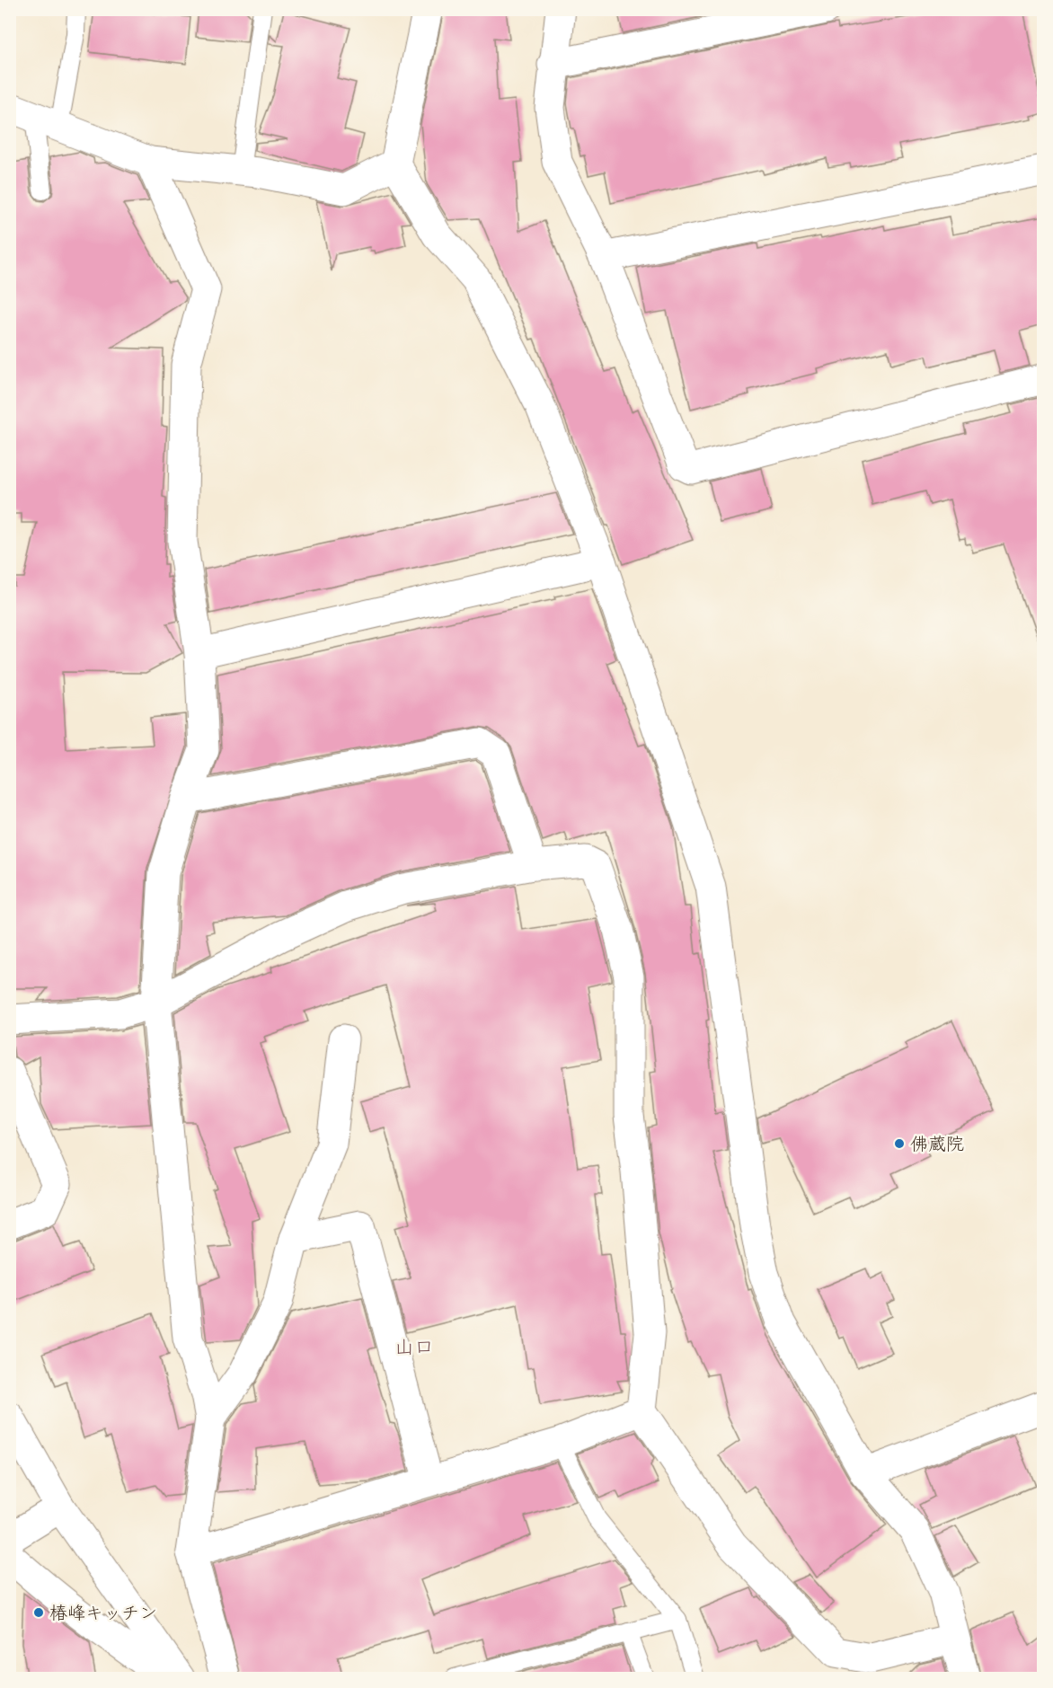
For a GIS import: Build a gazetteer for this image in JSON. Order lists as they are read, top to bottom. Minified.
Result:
{"districts":["山口"],"places":["佛蔵院","椿峰キッチン"]}
